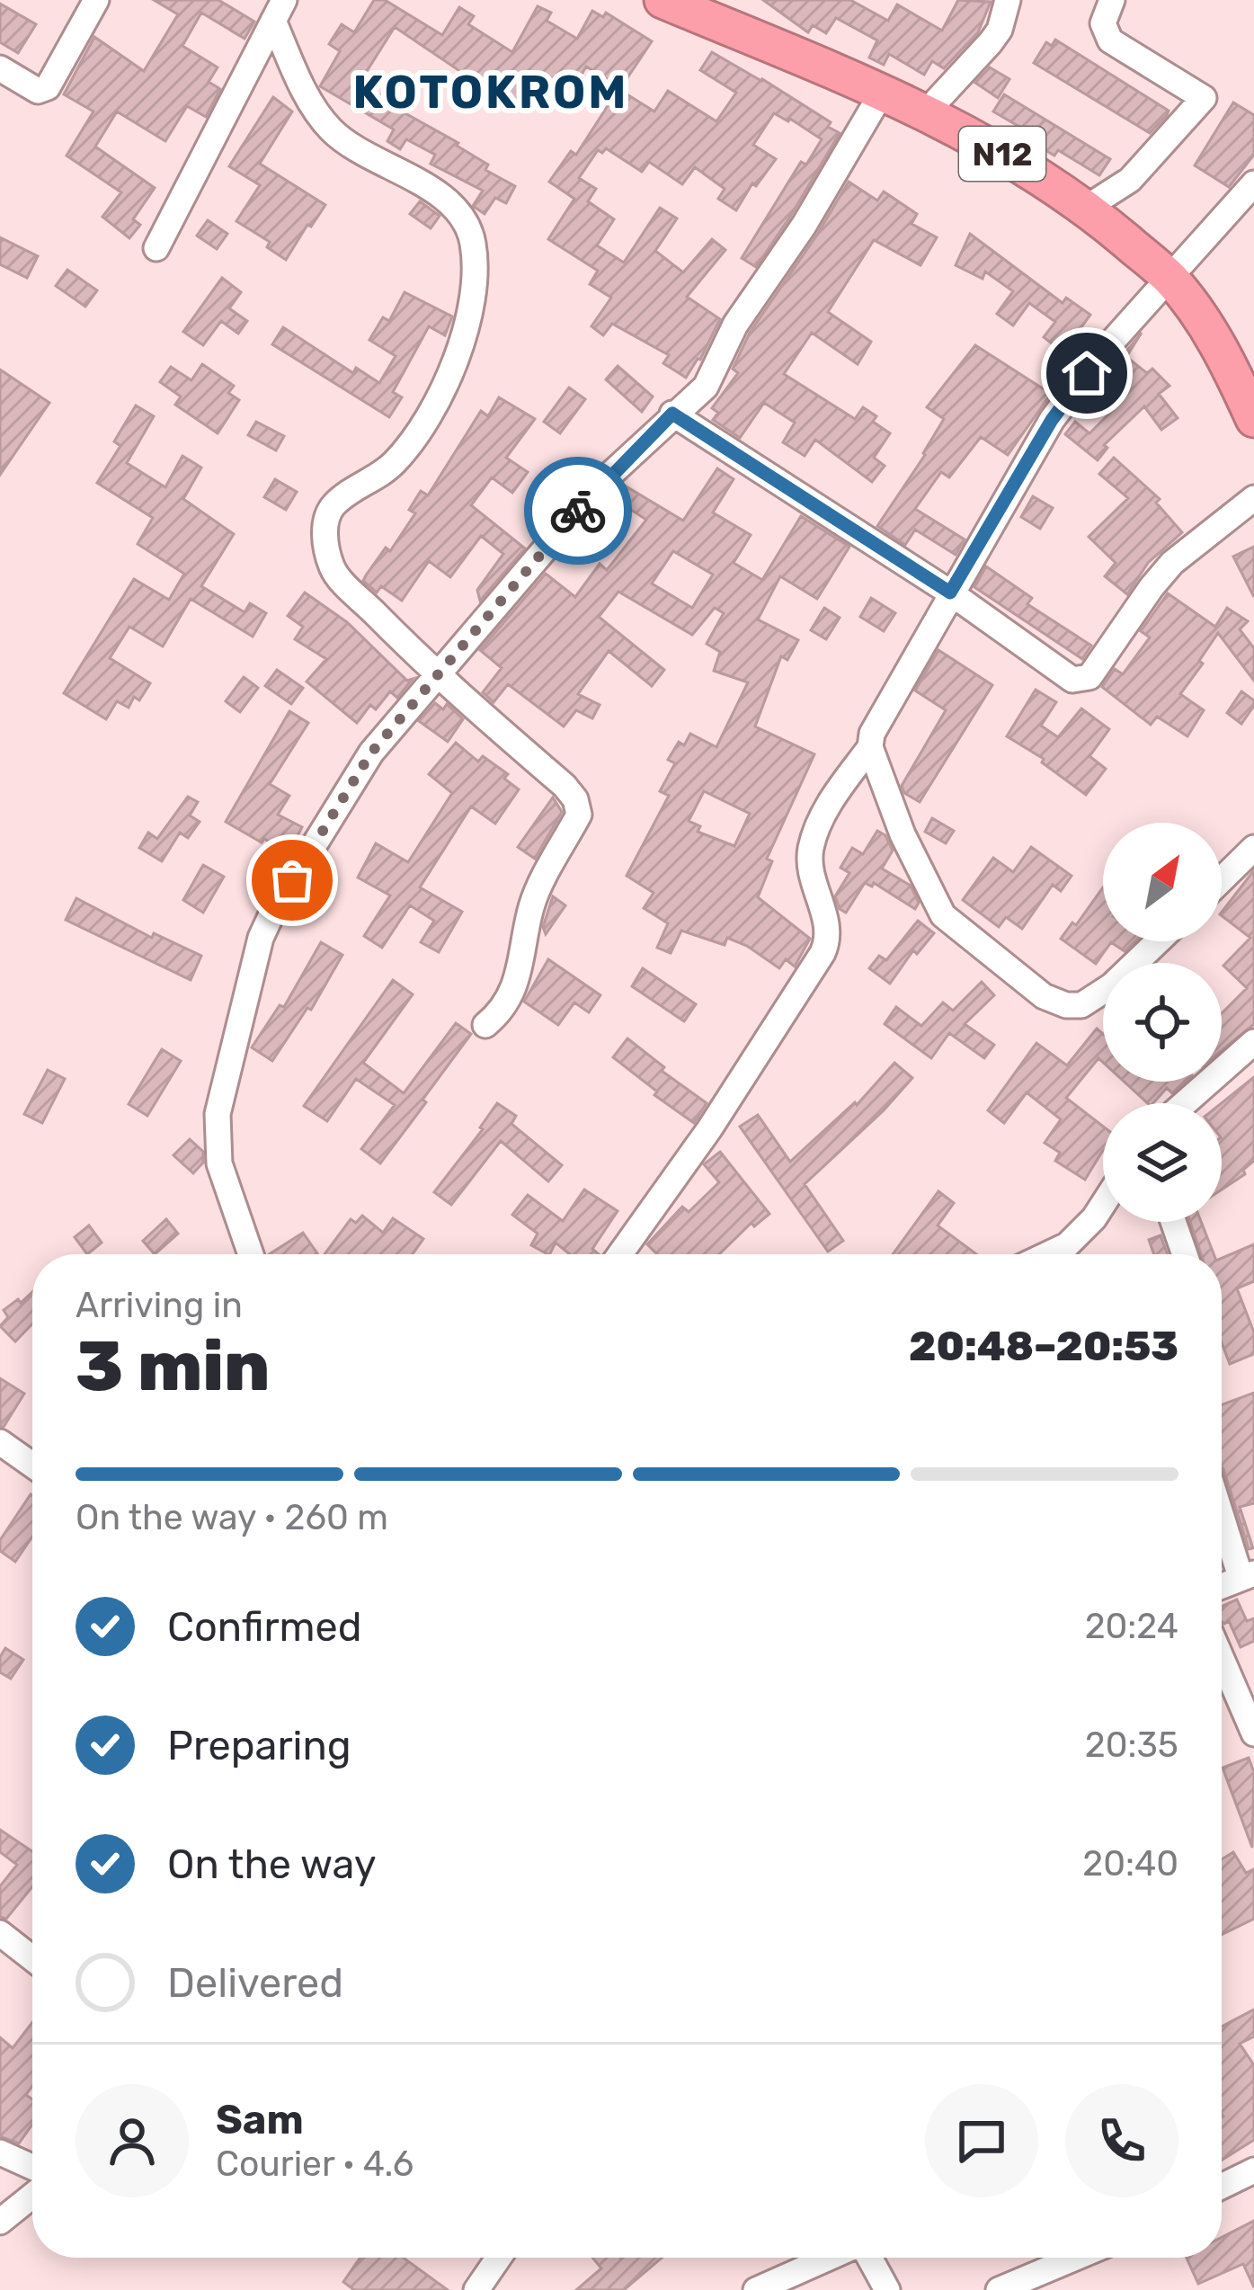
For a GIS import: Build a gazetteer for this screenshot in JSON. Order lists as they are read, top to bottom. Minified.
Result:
{"streets":{"highway":["N12"]},"districts":["KOTOKROM"],"north":"top right","page":{"heading":["3 min","Arriving in","20:48–20:53"],"panel":["Sam","Courier · 4.6"],"bar":"On the way · 260 m","list":[["Confirmed","20:24"],["Preparing","20:35"],["On the way","20:40"],"Delivered"]}}
